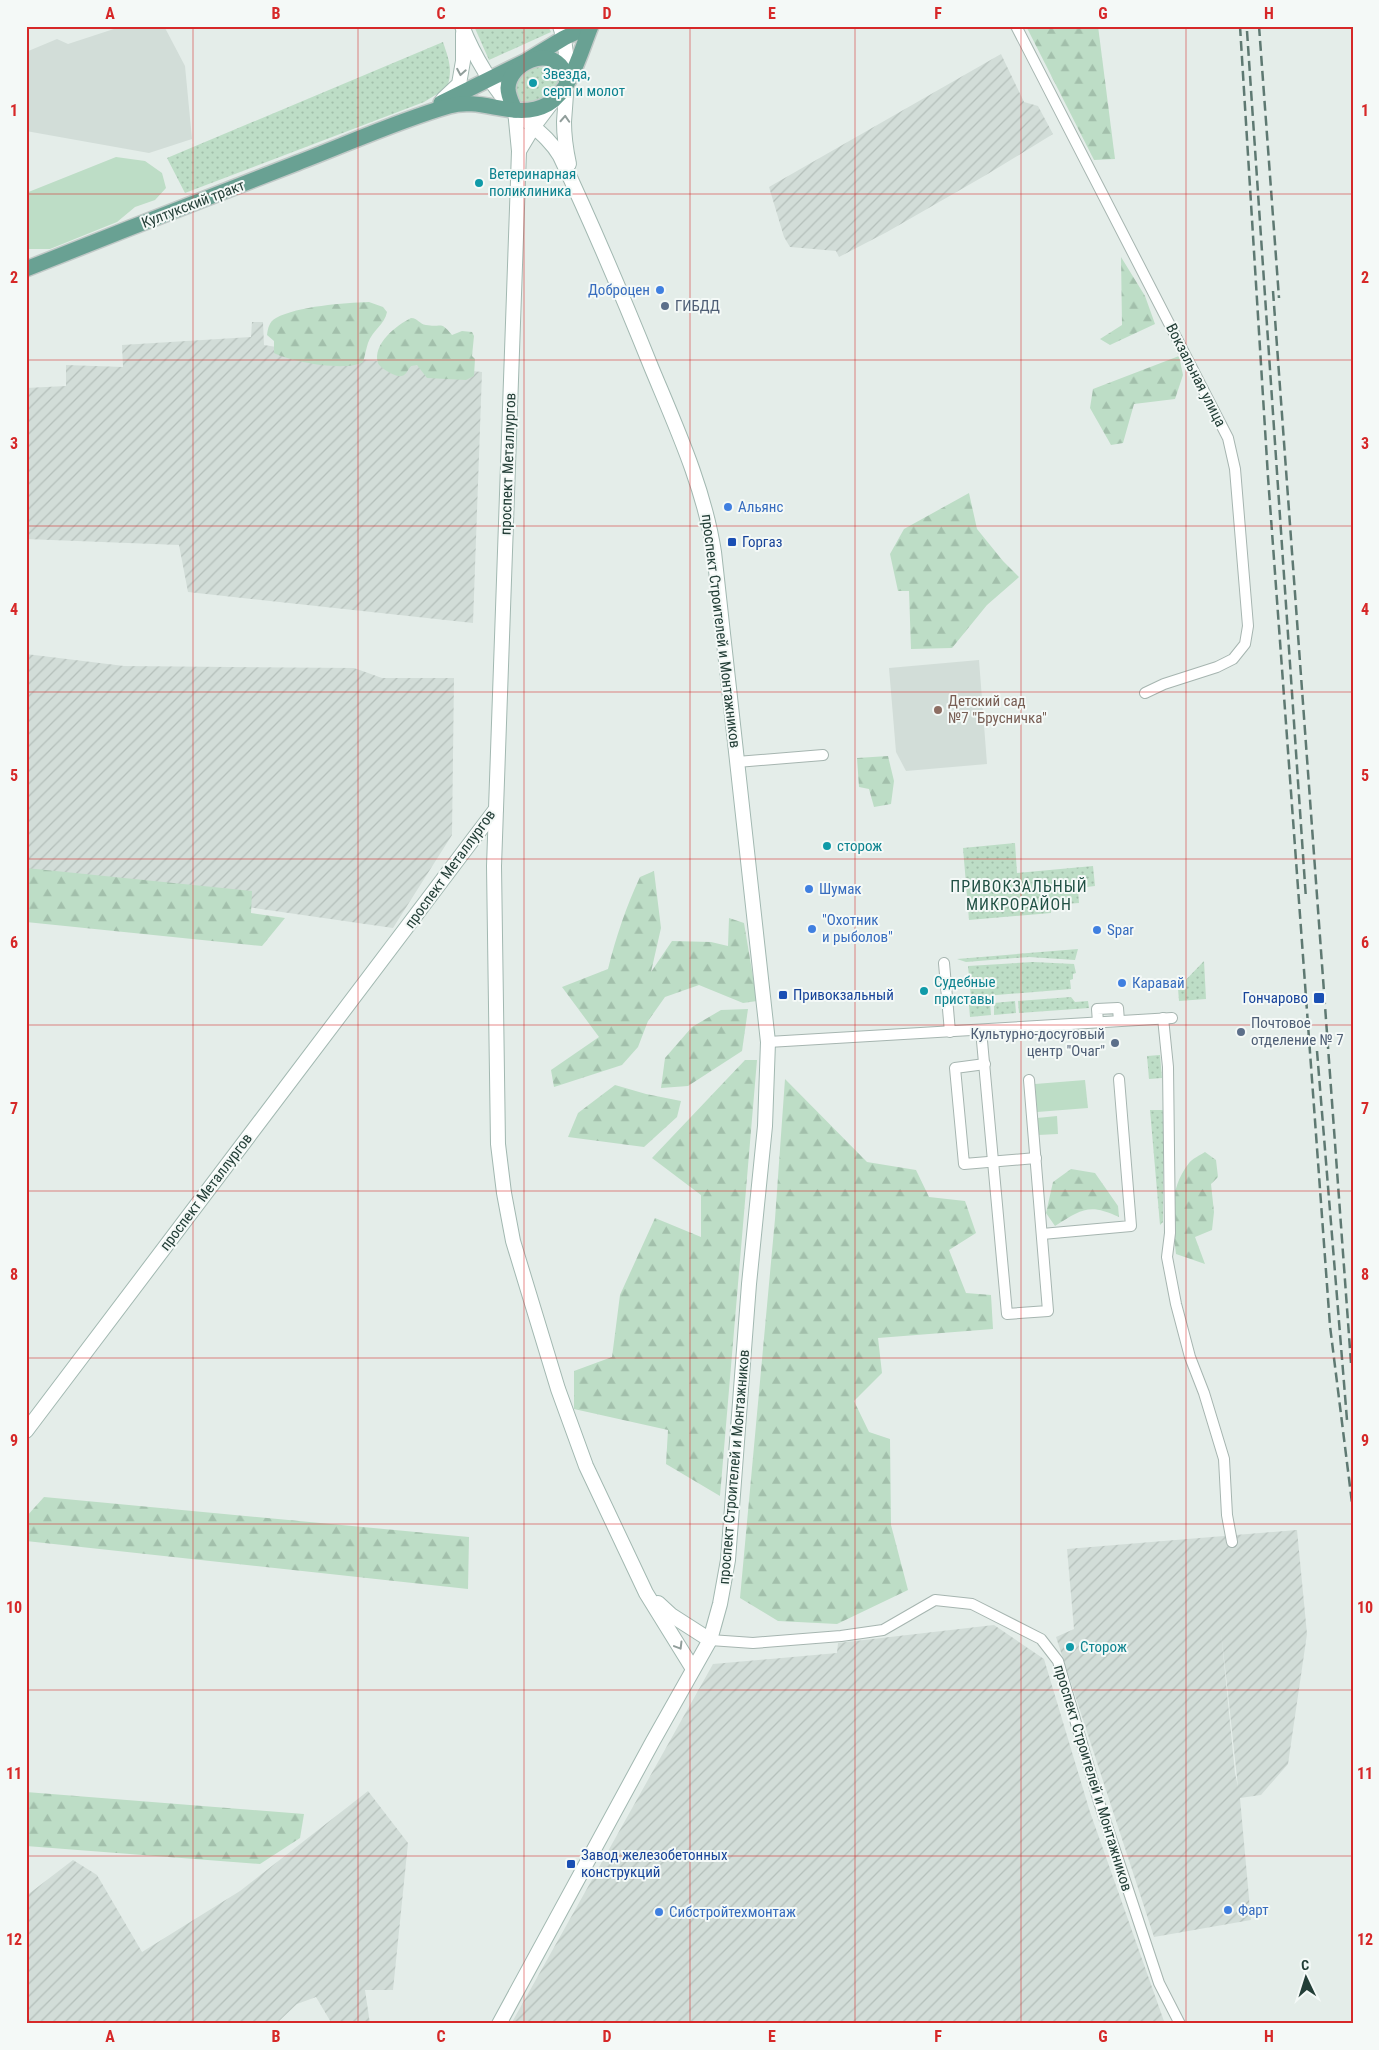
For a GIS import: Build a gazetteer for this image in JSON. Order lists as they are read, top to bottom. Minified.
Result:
{"streets":{"main road":["Култукский тракт"],"street":["Вокзальная улица","проспект Металлургов","проспект Строителей и Монтажников"]},"crossings":[["проспект Металлургов","проспект Строителей и Монтажников"]],"districts":["ПРИВОКЗАЛЬНЫЙ МИКРОРАЙОН"],"places":{"other":["Звезда, серп и молот","Ветеринарная поликлиника","Доброцен","ГИБДД","Альянс","Детский сад №7 \"Брусничка\"","сторож","Шумак","\"Охотник и рыболов\"","Spar","Каравай","Судебные приставы","Почтовое отделение № 7","Культурно-досуговый центр \"Очаг\"","Сторож","Фарт","Сибстройтехмонтаж"],"transit":["Горгаз","Привокзальный","Гончарово","Завод железобетонных конструкций"]},"north":"top","grid":{"columns":["A","B","C","D","E","F","G","H"],"rows":["1","2","3","4","5","6","7","8","9","10","11","12"]}}
